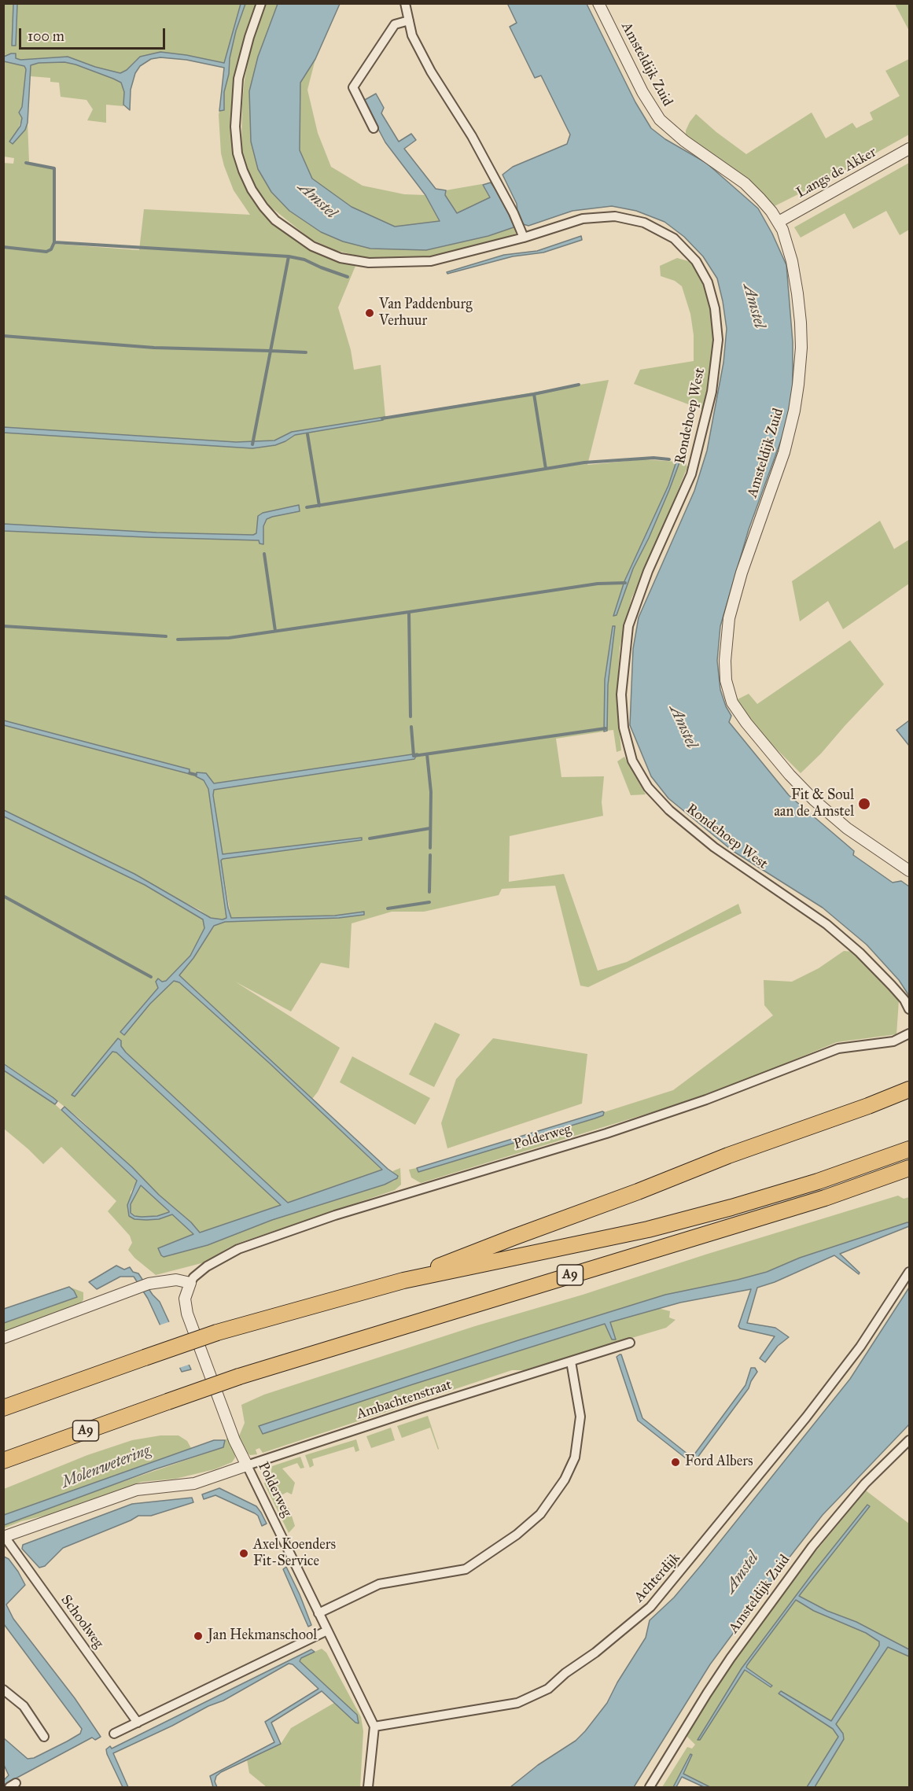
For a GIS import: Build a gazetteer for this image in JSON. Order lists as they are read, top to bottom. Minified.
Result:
{"streets":{"highway":["A9"],"street":["Amsteldijk Zuid","Langs de Akker","Rondehoep West","Polderweg","Ambachtenstraat","Achterdijk","Schoolweg"]},"crossings":[["Amsteldijk Zuid","Langs de Akker"],["Polderweg","Ambachtenstraat"],["Polderweg","Achterdijk"]],"water":["Amstel","Molenwetering"],"places":["Van Paddenburg Verhuur","Fit & Soul aan de Amstel","Ford Albers","Axel Koenders Fit-Service","Jan Hekmanschool"],"scale_bar":"100 m"}
